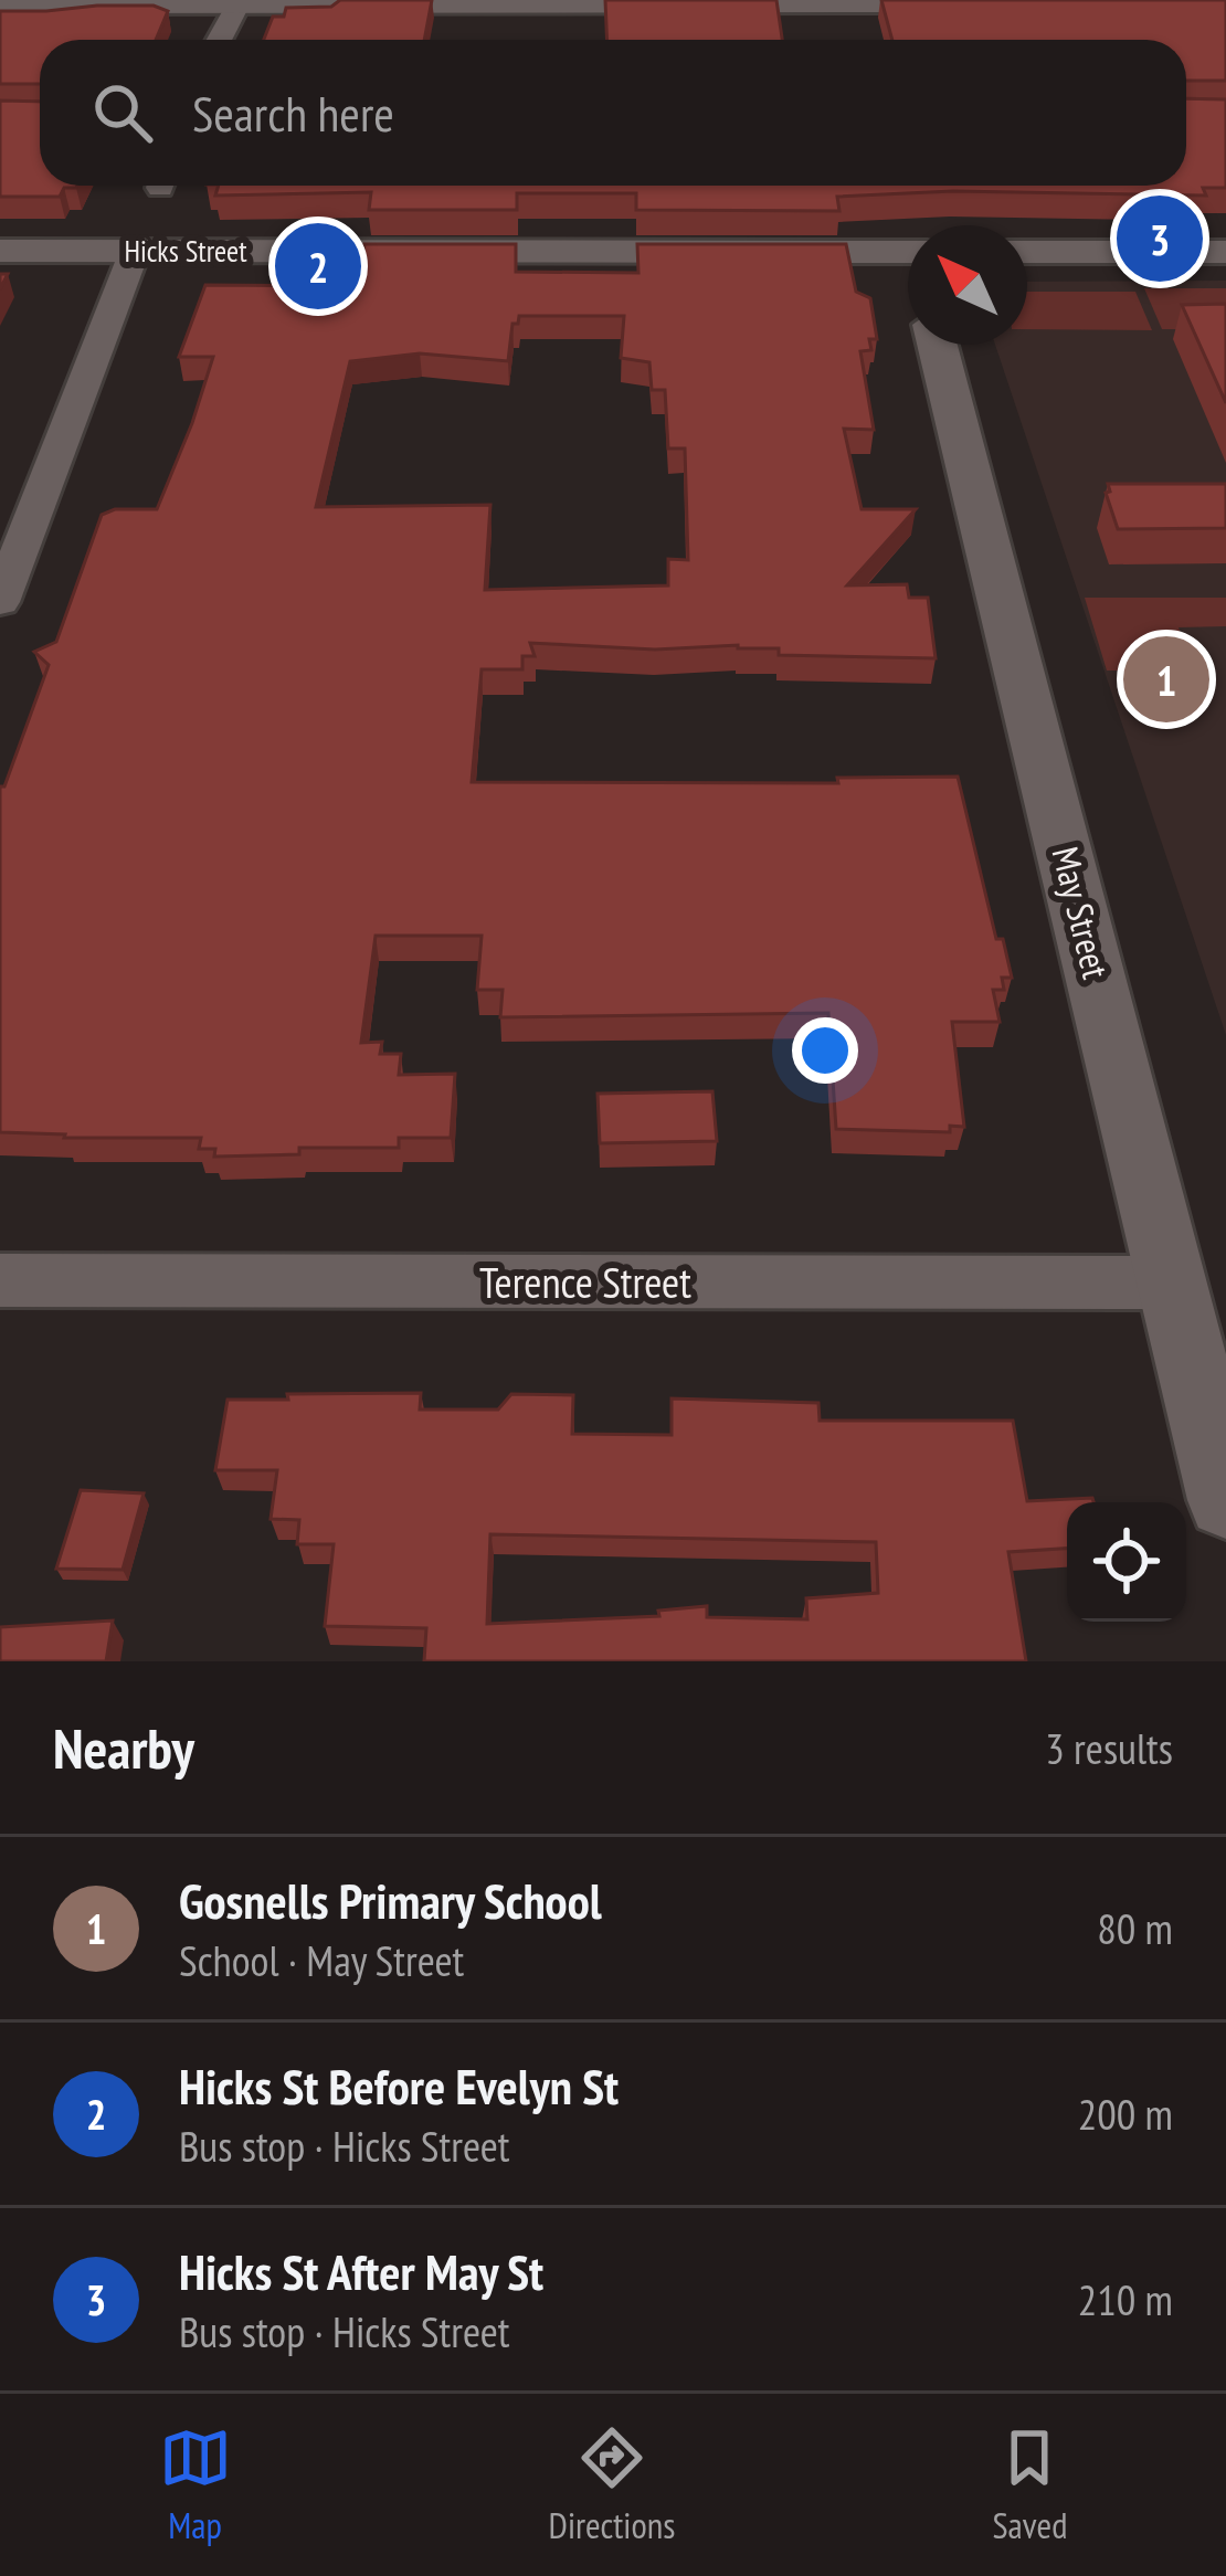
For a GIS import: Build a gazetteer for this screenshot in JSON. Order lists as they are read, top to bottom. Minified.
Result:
{"streets":{"street":["Hicks Street","May Street","Terence Street"]},"crossings":[["May Street","Terence Street"]],"north":"top left","page":{"search":"Search here","pins":["3","2","1"],"heading":["Nearby","3 results"],"list":[{"mark":"1","name":"Gosnells Primary School","note":"School · May Street","value":"80 m"},{"mark":"2","name":"Hicks St Before Evelyn St","note":"Bus stop · Hicks Street","value":"200 m"},{"mark":"3","name":"Hicks St After May St","note":"Bus stop · Hicks Street","value":"210 m"}],"nav":["Map","Directions","Saved"]}}
